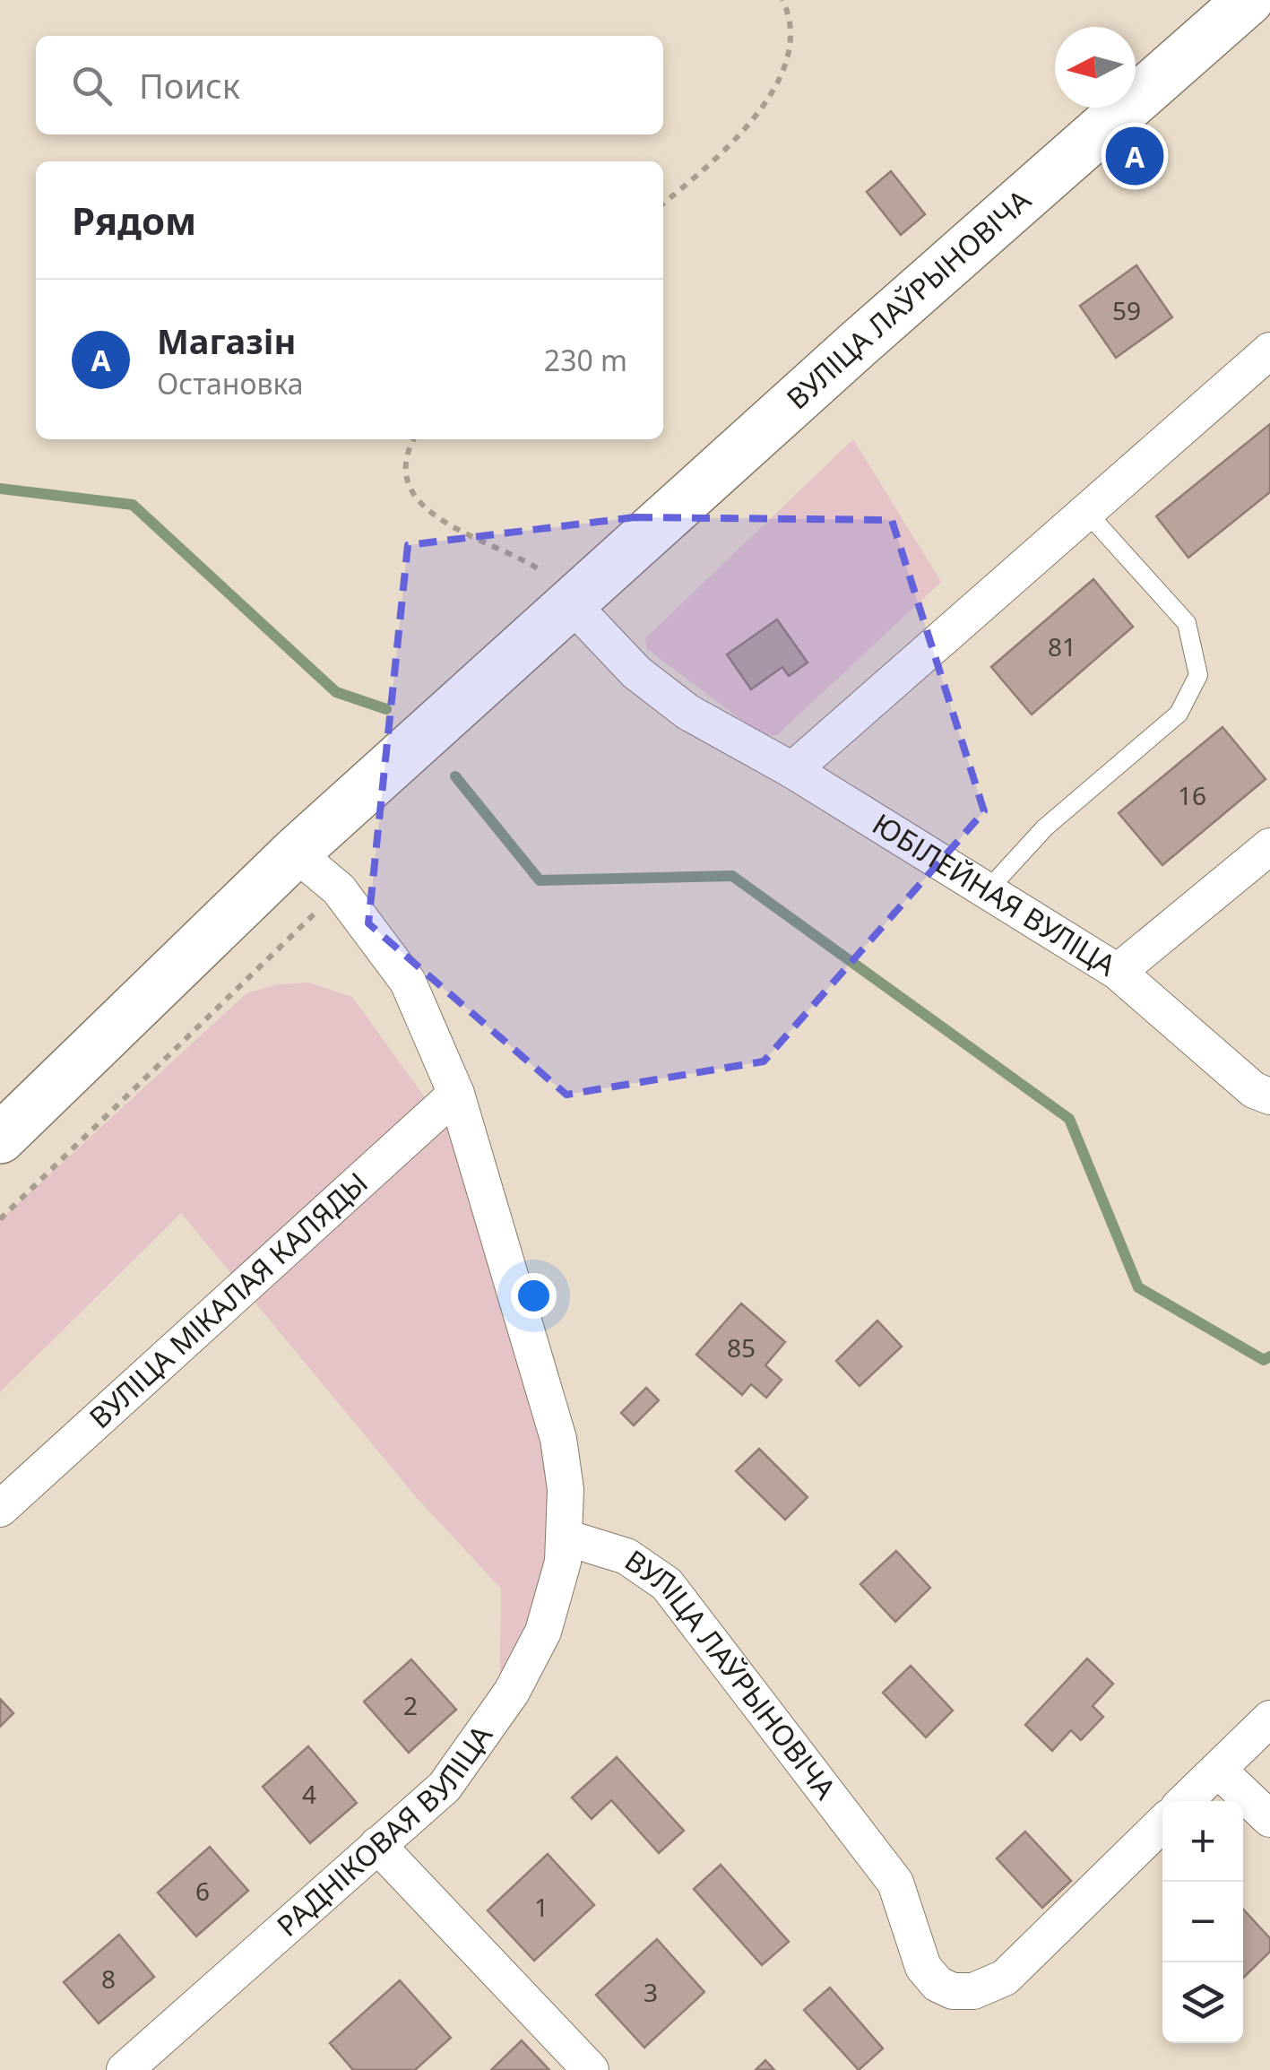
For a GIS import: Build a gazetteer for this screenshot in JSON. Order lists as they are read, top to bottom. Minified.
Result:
{"streets":{"main road":["ВУЛІЦА ЛАЎРЫНОВІЧА"],"street":["ЮБІЛЕЙНАЯ ВУЛІЦА","ВУЛІЦА МІКАЛАЯ КАЛЯДЫ","РАДНІКОВАЯ ВУЛІЦА"]},"crossings":[["ВУЛІЦА ЛАЎРЫНОВІЧА","ЮБІЛЕЙНАЯ ВУЛІЦА"],["ВУЛІЦА ЛАЎРЫНОВІЧА","РАДНІКОВАЯ ВУЛІЦА"]],"house_numbers":["59","81","16","85","2","4","6","1","8","3"],"north":"left","page":{"search":"Поиск","pins":"A","heading":"Рядом","list":[{"mark":"A","name":"Магазін","note":"Остановка","value":"230 m"}],"map_buttons":["+","−"]}}
